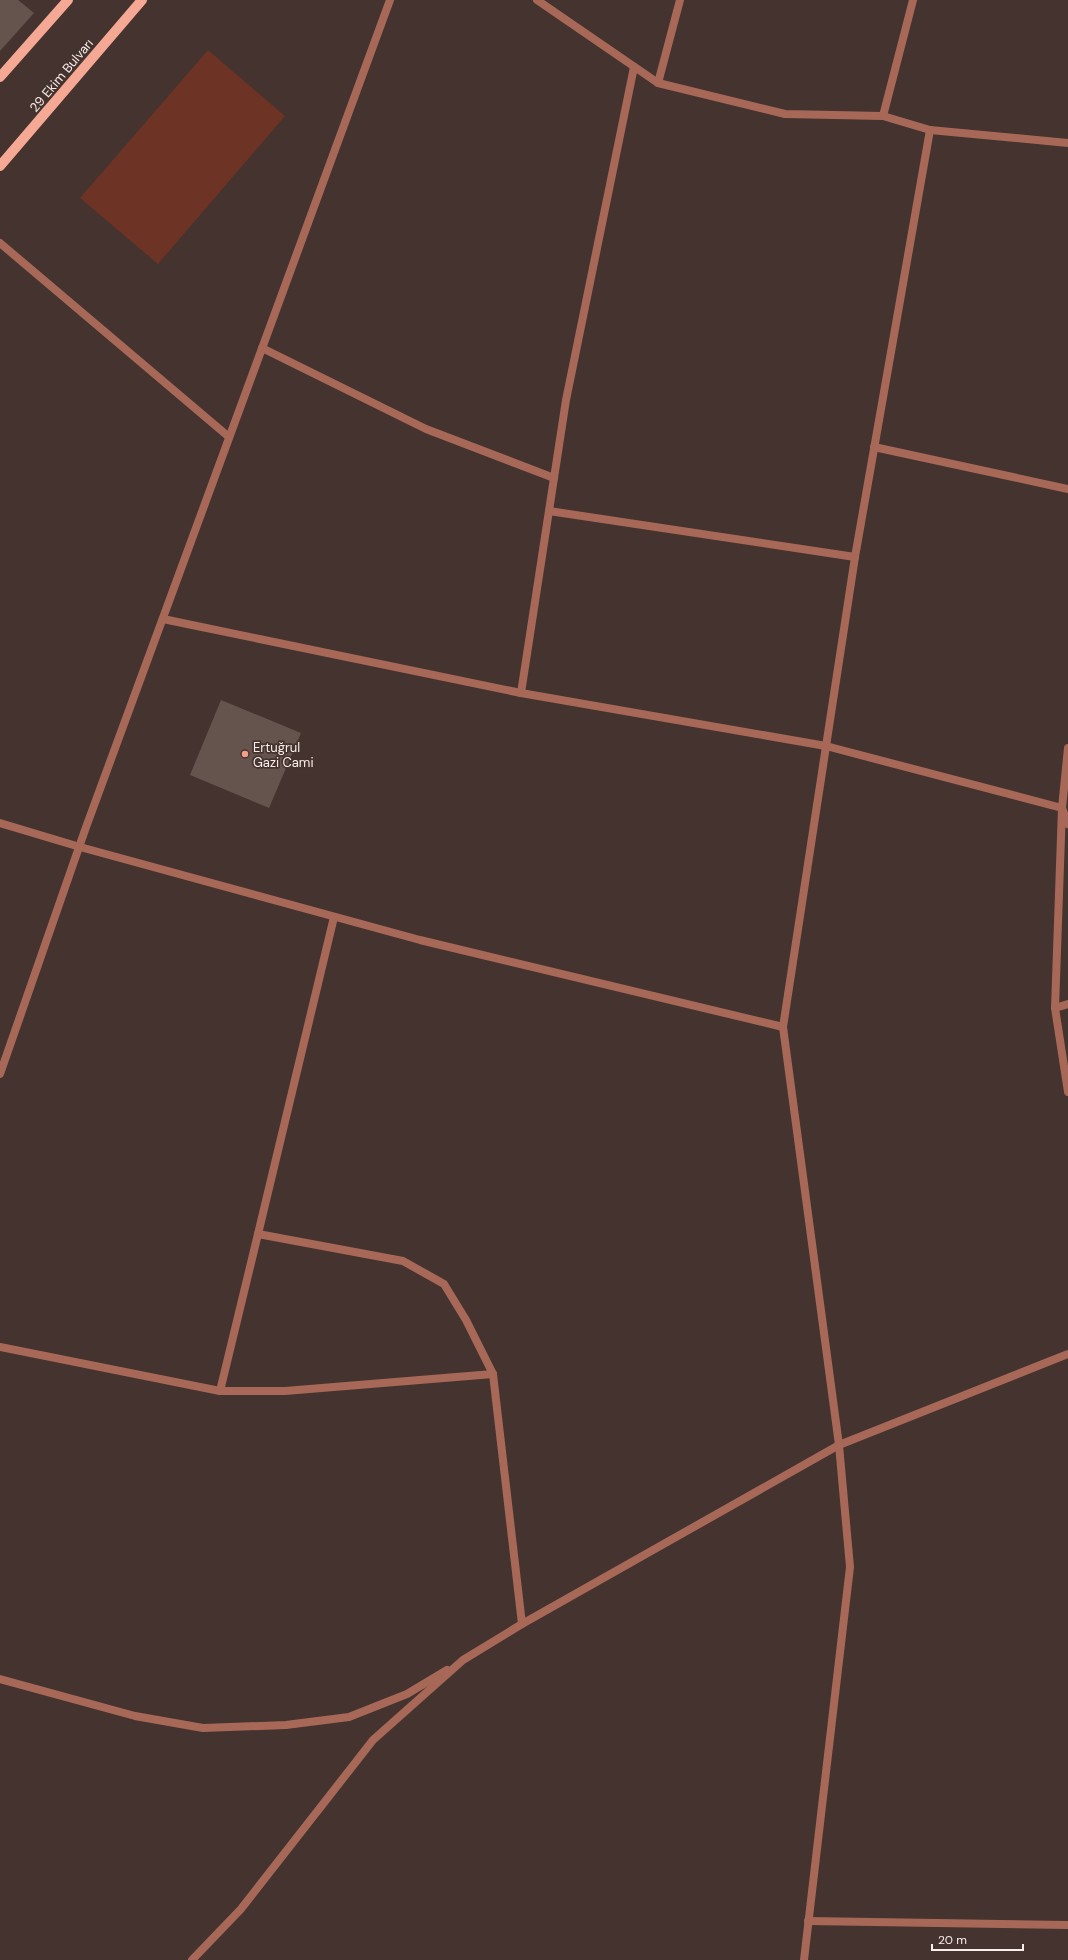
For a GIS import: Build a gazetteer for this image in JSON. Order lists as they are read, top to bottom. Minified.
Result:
{"streets":{"main road":["29 Ekim Bulvarı"]},"places":["Ertuğrul Gazi Cami"],"scale_bar":"20 m"}
